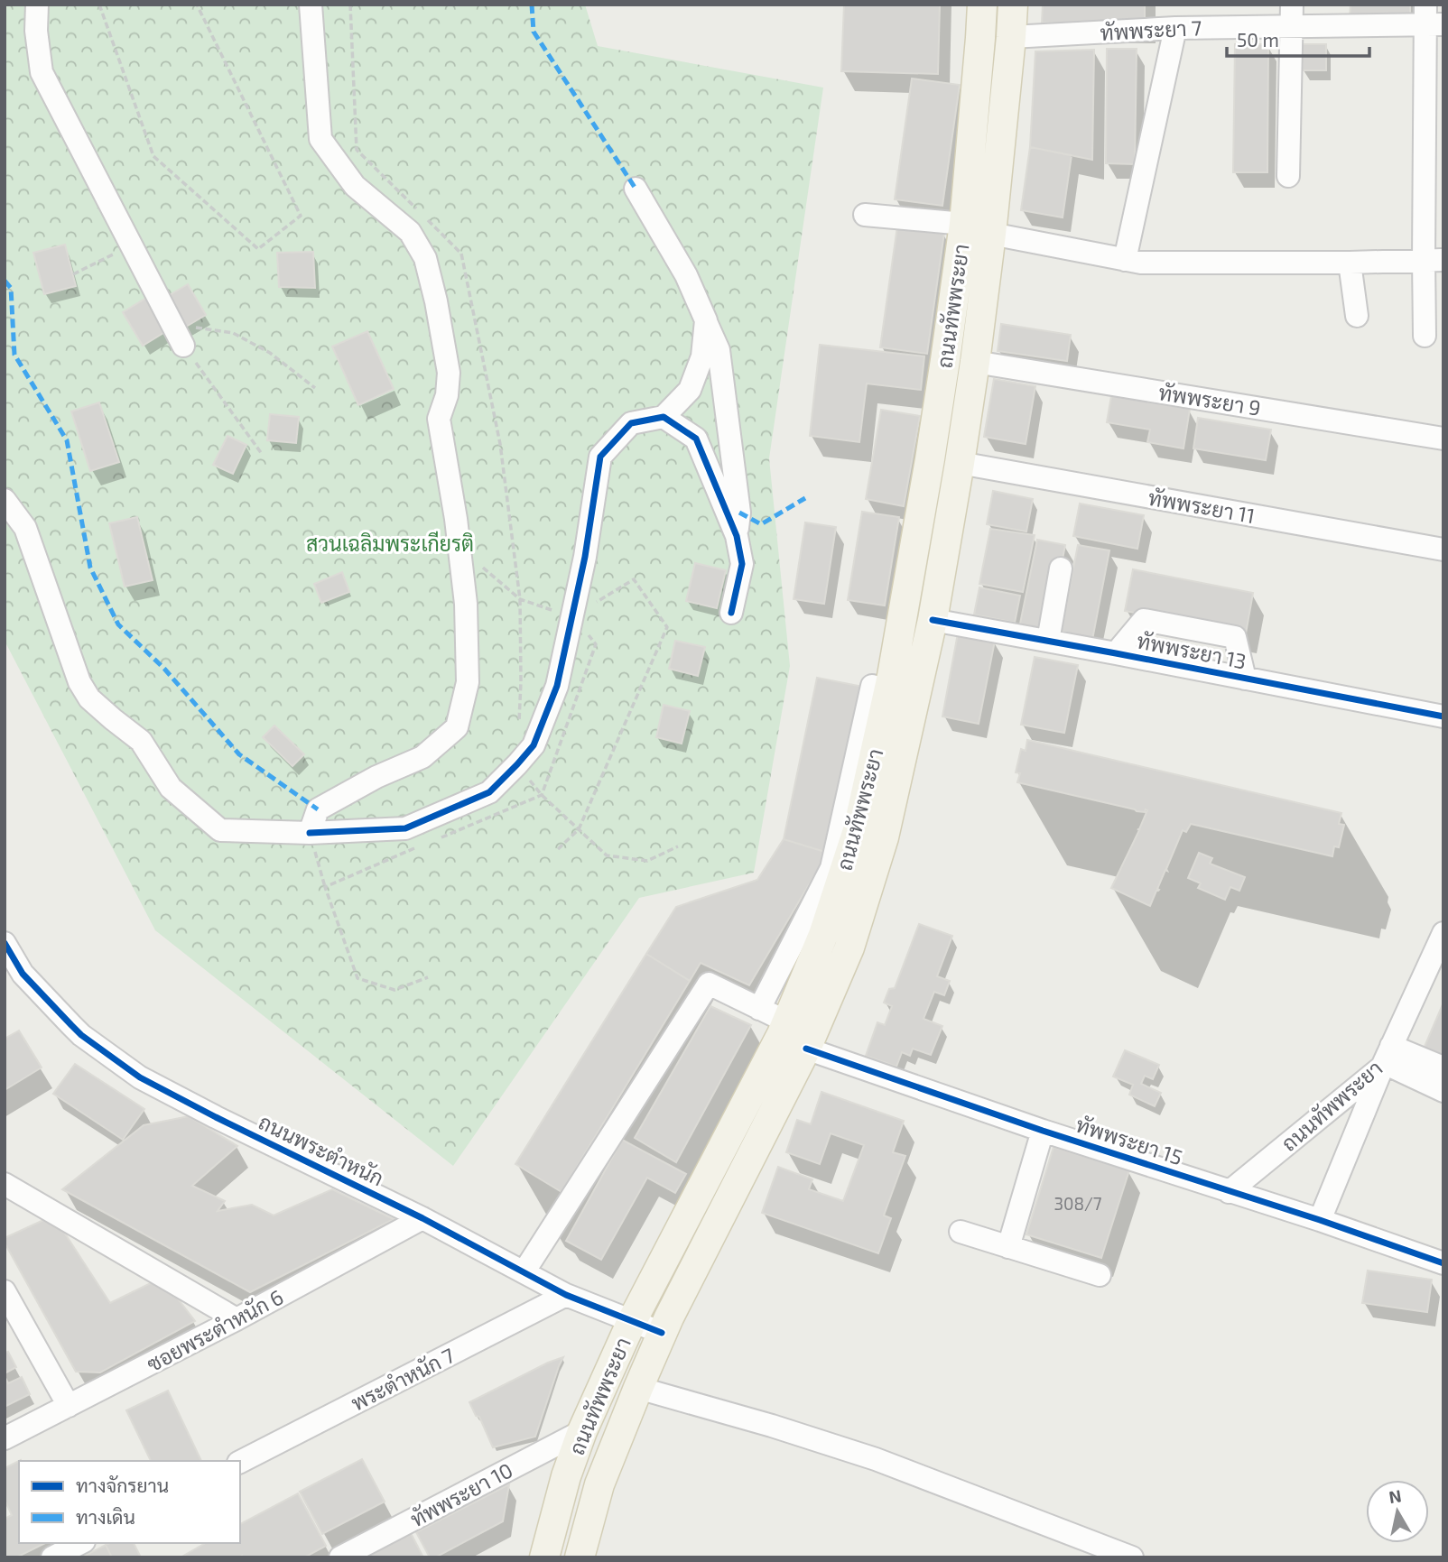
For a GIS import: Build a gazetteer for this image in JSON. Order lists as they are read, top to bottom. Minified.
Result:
{"streets":{"main road":["ถนนทัพพระยา"],"street":["ทัพพระยา 7","ทัพพระยา 9","ทัพพระยา 11","ทัพพระยา 13","ทัพพระยา 15","ถนนพระตำหนัก","ซอยพระตำหนัก 6","พระตำหนัก 7","ทัพพระยา 10"]},"crossings":[["ทัพพระยา 7","ถนนทัพพระยา"],["ถนนทัพพระยา","ทัพพระยา 9"],["ถนนทัพพระยา","ทัพพระยา 11"],["ถนนทัพพระยา","ทัพพระยา 13"],["ถนนทัพพระยา","ทัพพระยา 15"],["ถนนทัพพระยา","ถนนพระตำหนัก"],["ถนนทัพพระยา","ทัพพระยา 10"],["ถนนพระตำหนัก","ซอยพระตำหนัก 6"],["ถนนพระตำหนัก","พระตำหนัก 7"]],"parks":["สวนเฉลิมพระเกียรติ"],"house_numbers":["308/7"],"legend":["ทางจักรยาน","ทางเดิน"],"scale_bar":"50 m","north":"top"}
